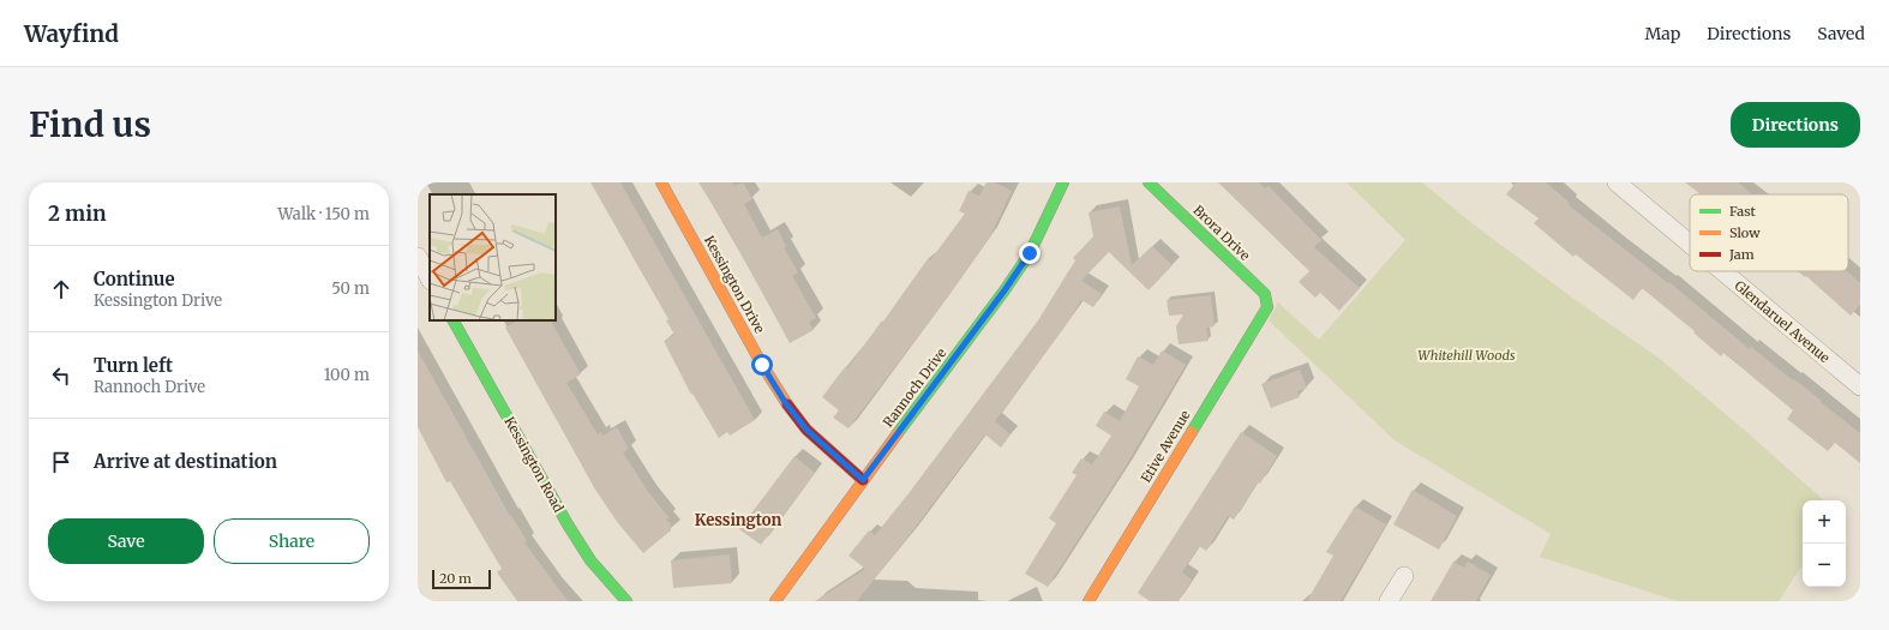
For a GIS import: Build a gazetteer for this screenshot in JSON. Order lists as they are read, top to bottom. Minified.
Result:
{"streets":{"street":["Brora Drive","Kessington Drive","Glendaruel Avenue","Rannoch Drive","Etive Avenue","Kessington Road"]},"crossings":[["Brora Drive","Etive Avenue"],["Kessington Drive","Rannoch Drive"]],"districts":["Kessington"],"parks":["Whitehill Woods"],"legend":["Fast","Slow","Jam"],"scale_bar":"20 m","page":{"header":"Wayfind","nav":["Map","Directions","Saved"],"buttons":["Directions",["Save","Share"]],"title":"Find us","heading":["2 min","Walk · 150 m"],"list":[["Continue","Kessington Drive","50 m"],["Turn left","Rannoch Drive","100 m"],"Arrive at destination"],"map_buttons":["+","−"],"scale":"20 m"}}
